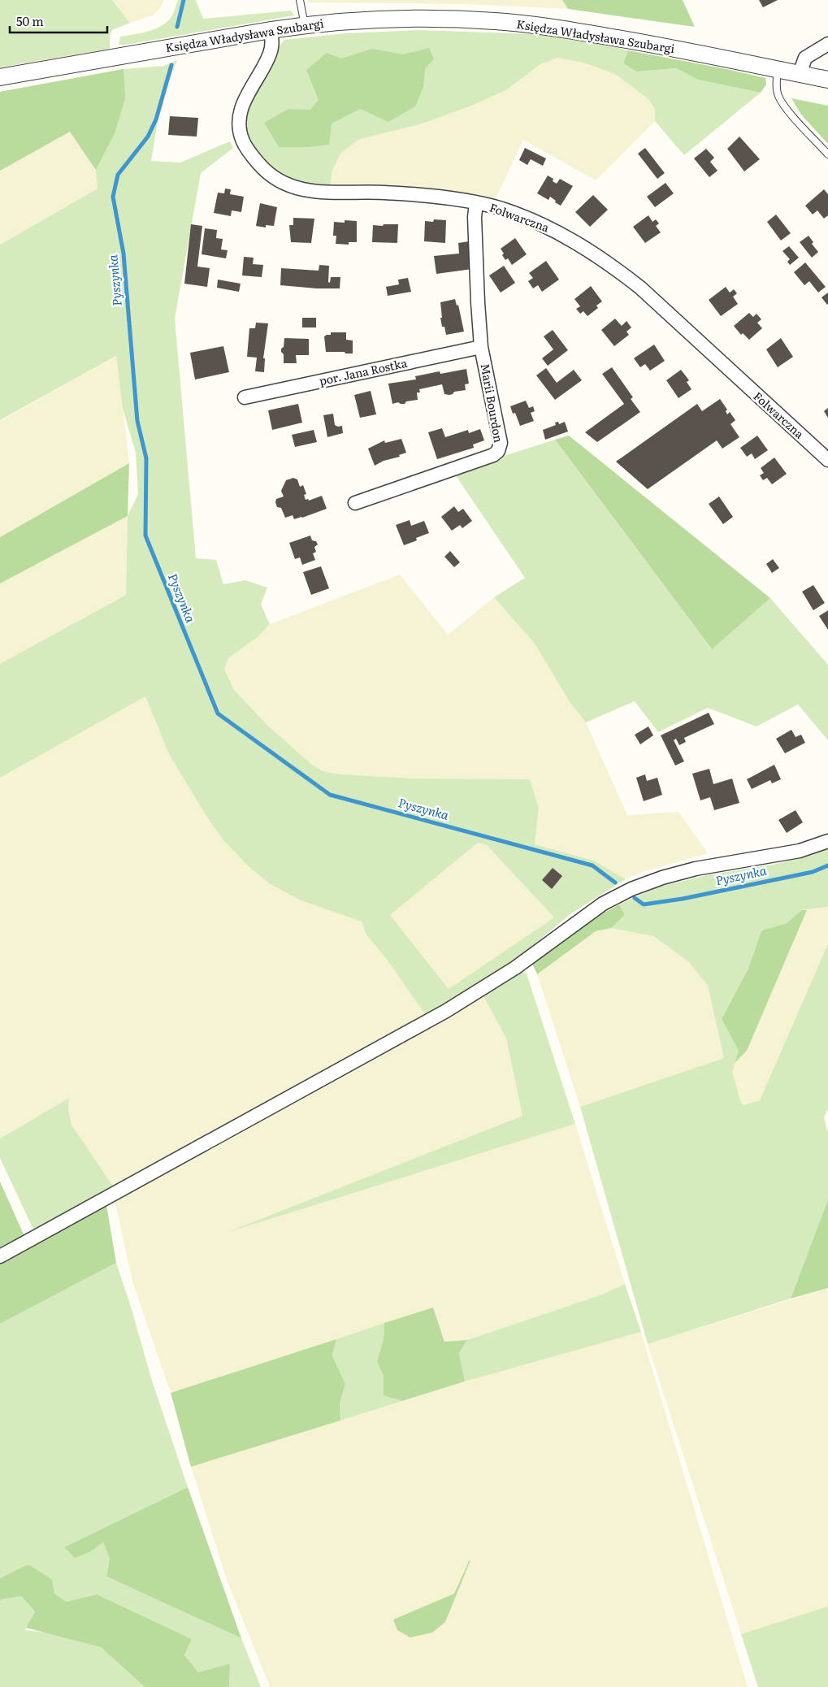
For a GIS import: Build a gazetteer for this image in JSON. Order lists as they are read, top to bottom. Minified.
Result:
{"streets":{"street":["Księdza Władysława Szubargi","Folwarczna","por. Jana Rostka","Marii Bourdon"]},"crossings":[["Księdza Władysława Szubargi","Folwarczna"],["Folwarczna","Marii Bourdon"],["por. Jana Rostka","Marii Bourdon"]],"water":["Pyszynka"],"scale_bar":"50 m"}
